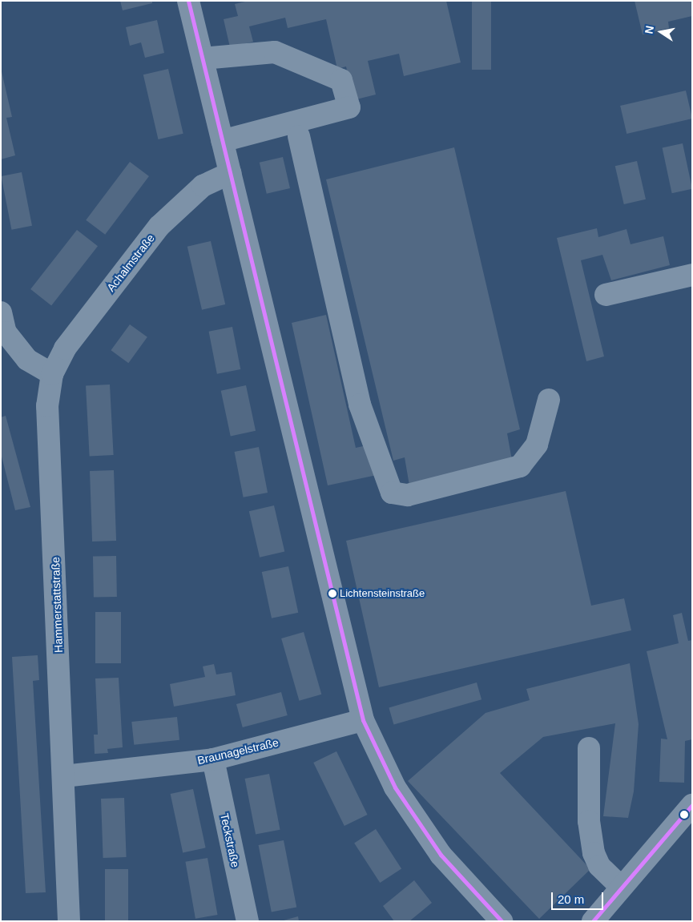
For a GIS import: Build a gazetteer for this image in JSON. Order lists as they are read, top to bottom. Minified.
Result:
{"streets":{"street":["Achalmstraße","Hammerstattstraße","Braunagelstraße","Teckstraße"]},"crossings":[["Achalmstraße","Hammerstattstraße"],["Hammerstattstraße","Braunagelstraße"],["Braunagelstraße","Teckstraße"]],"places":["Lichtensteinstraße"],"scale_bar":"20 m","north":"left"}
